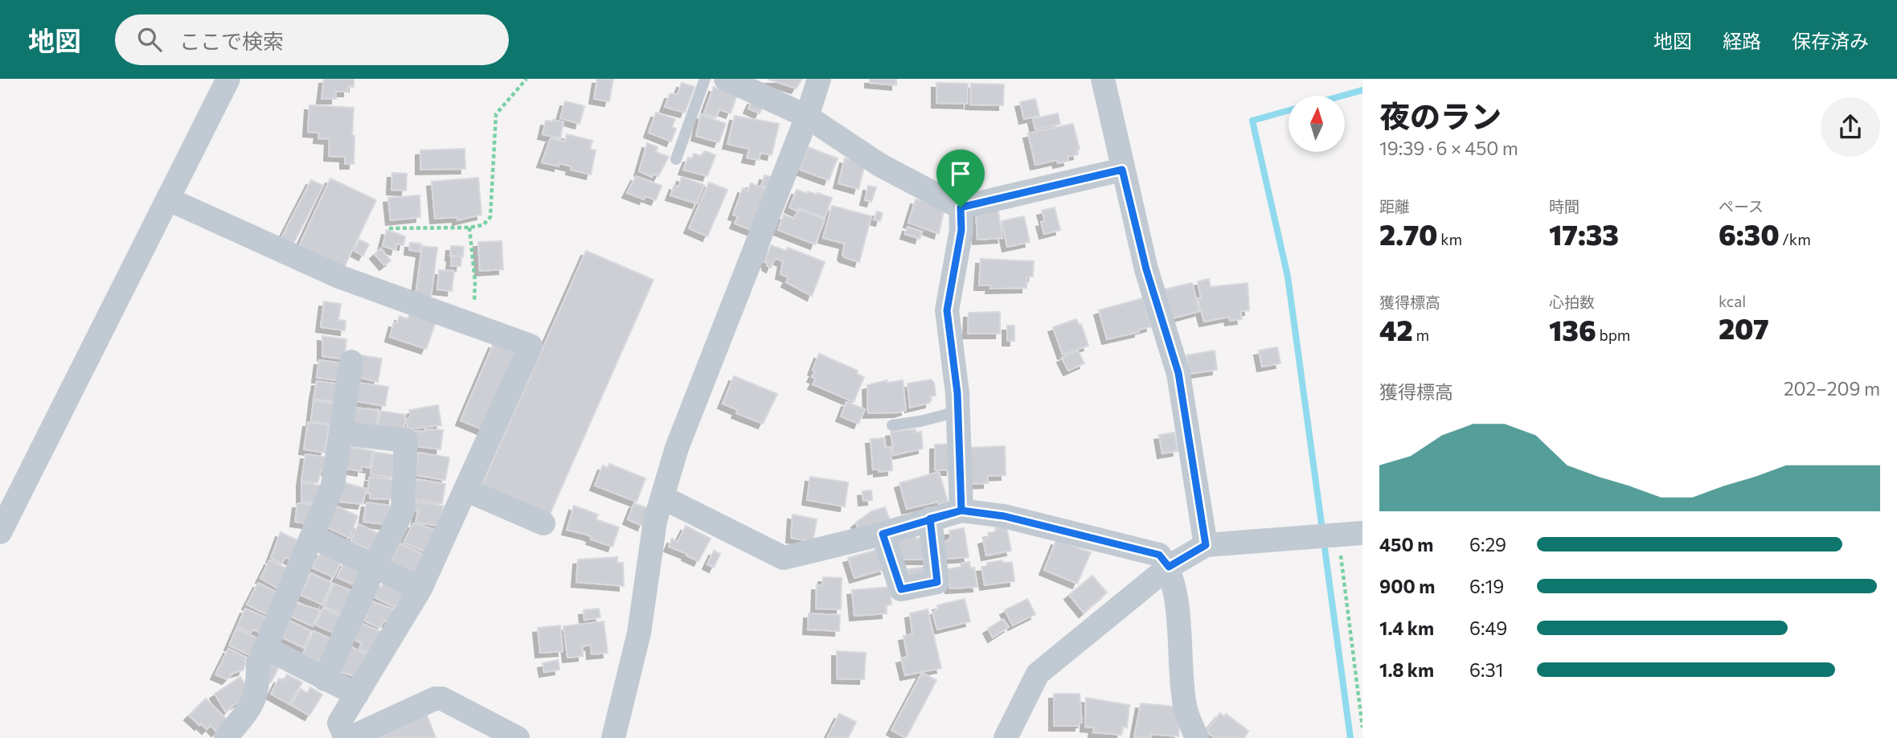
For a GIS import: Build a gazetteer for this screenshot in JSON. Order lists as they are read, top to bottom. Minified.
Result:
{"north":"top","page":{"header":"地図","search":"ここで検索","nav":["地図","経路","保存済み"],"heading":["夜のラン","19:39 · 6 × 450 m"],"stats":[["距離","2.70 km"],["時間","17:33"],["ペース","6:30 /km"],["獲得標高","42 m"],["心拍数","136 bpm"],["kcal","207"]],"chart":["獲得標高","202–209 m"],"list":[{"name":"450 m","note":"6:29"},{"name":"900 m","note":"6:19"},{"name":"1.4 km","note":"6:49"},{"name":"1.8 km","note":"6:31"}]}}
